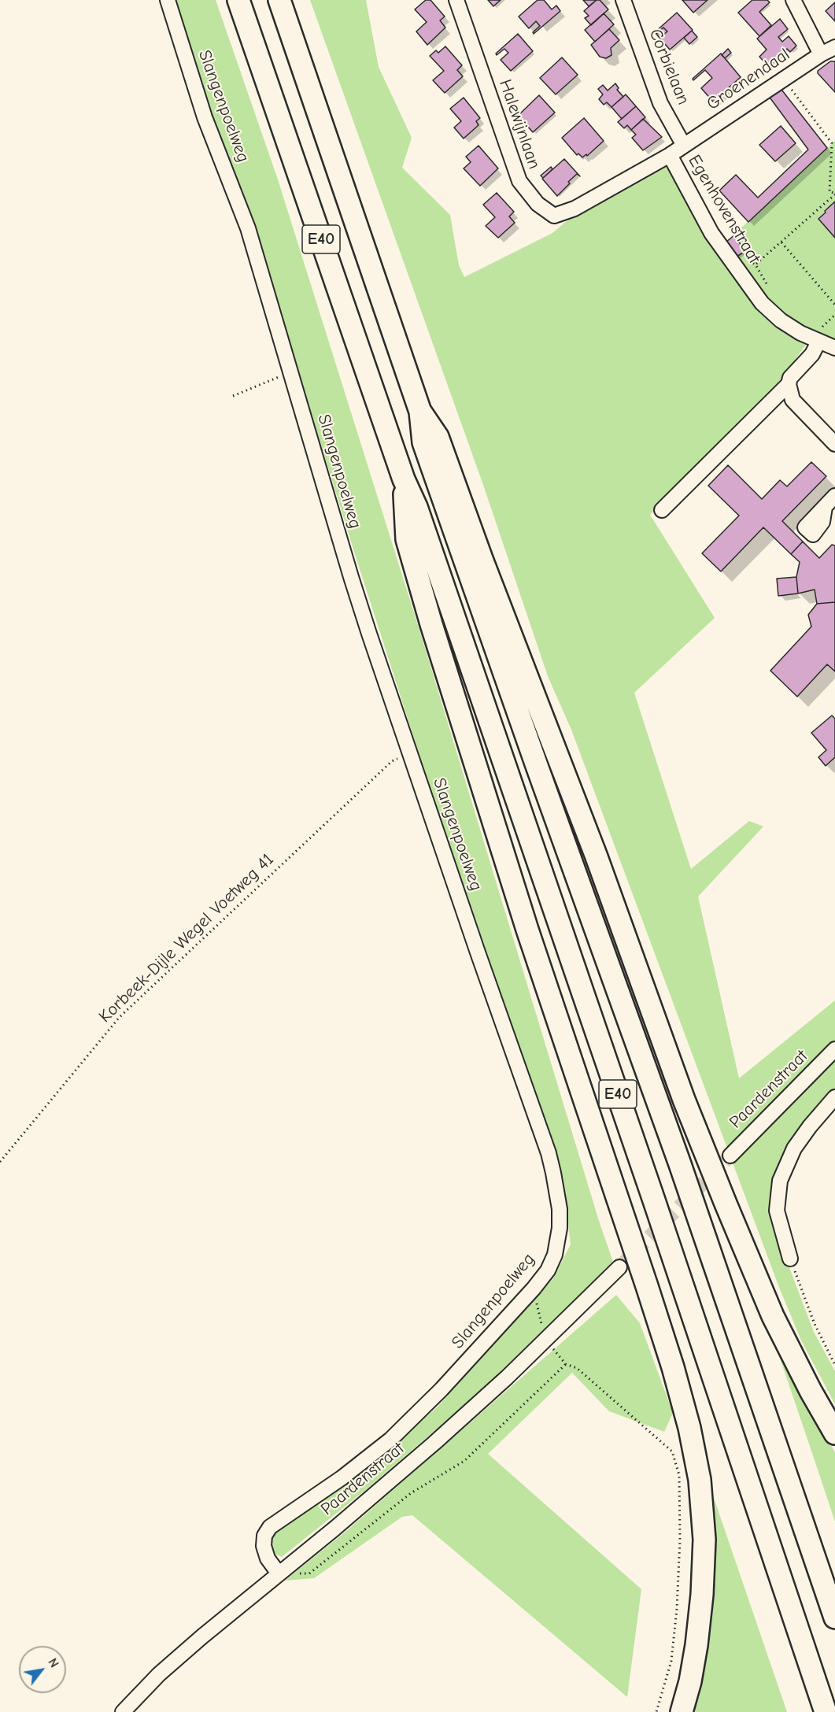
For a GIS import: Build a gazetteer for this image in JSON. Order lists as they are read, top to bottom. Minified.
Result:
{"streets":{"highway":["E40"],"street":["Corbielaan","Groenendaal","Slangenpoelweg","Halewijnlaan","Egenhovenstraat","Paardenstraat"],"path":["Korbeek-Dijle Wegel Voetweg 41"]},"crossings":[["Corbielaan","Groenendaal"],["Corbielaan","Halewijnlaan"],["Groenendaal","Halewijnlaan"],["Slangenpoelweg","Korbeek-Dijle Wegel Voetweg 41"],["Slangenpoelweg","Paardenstraat"],["Halewijnlaan","Egenhovenstraat"]],"north":"top right"}
